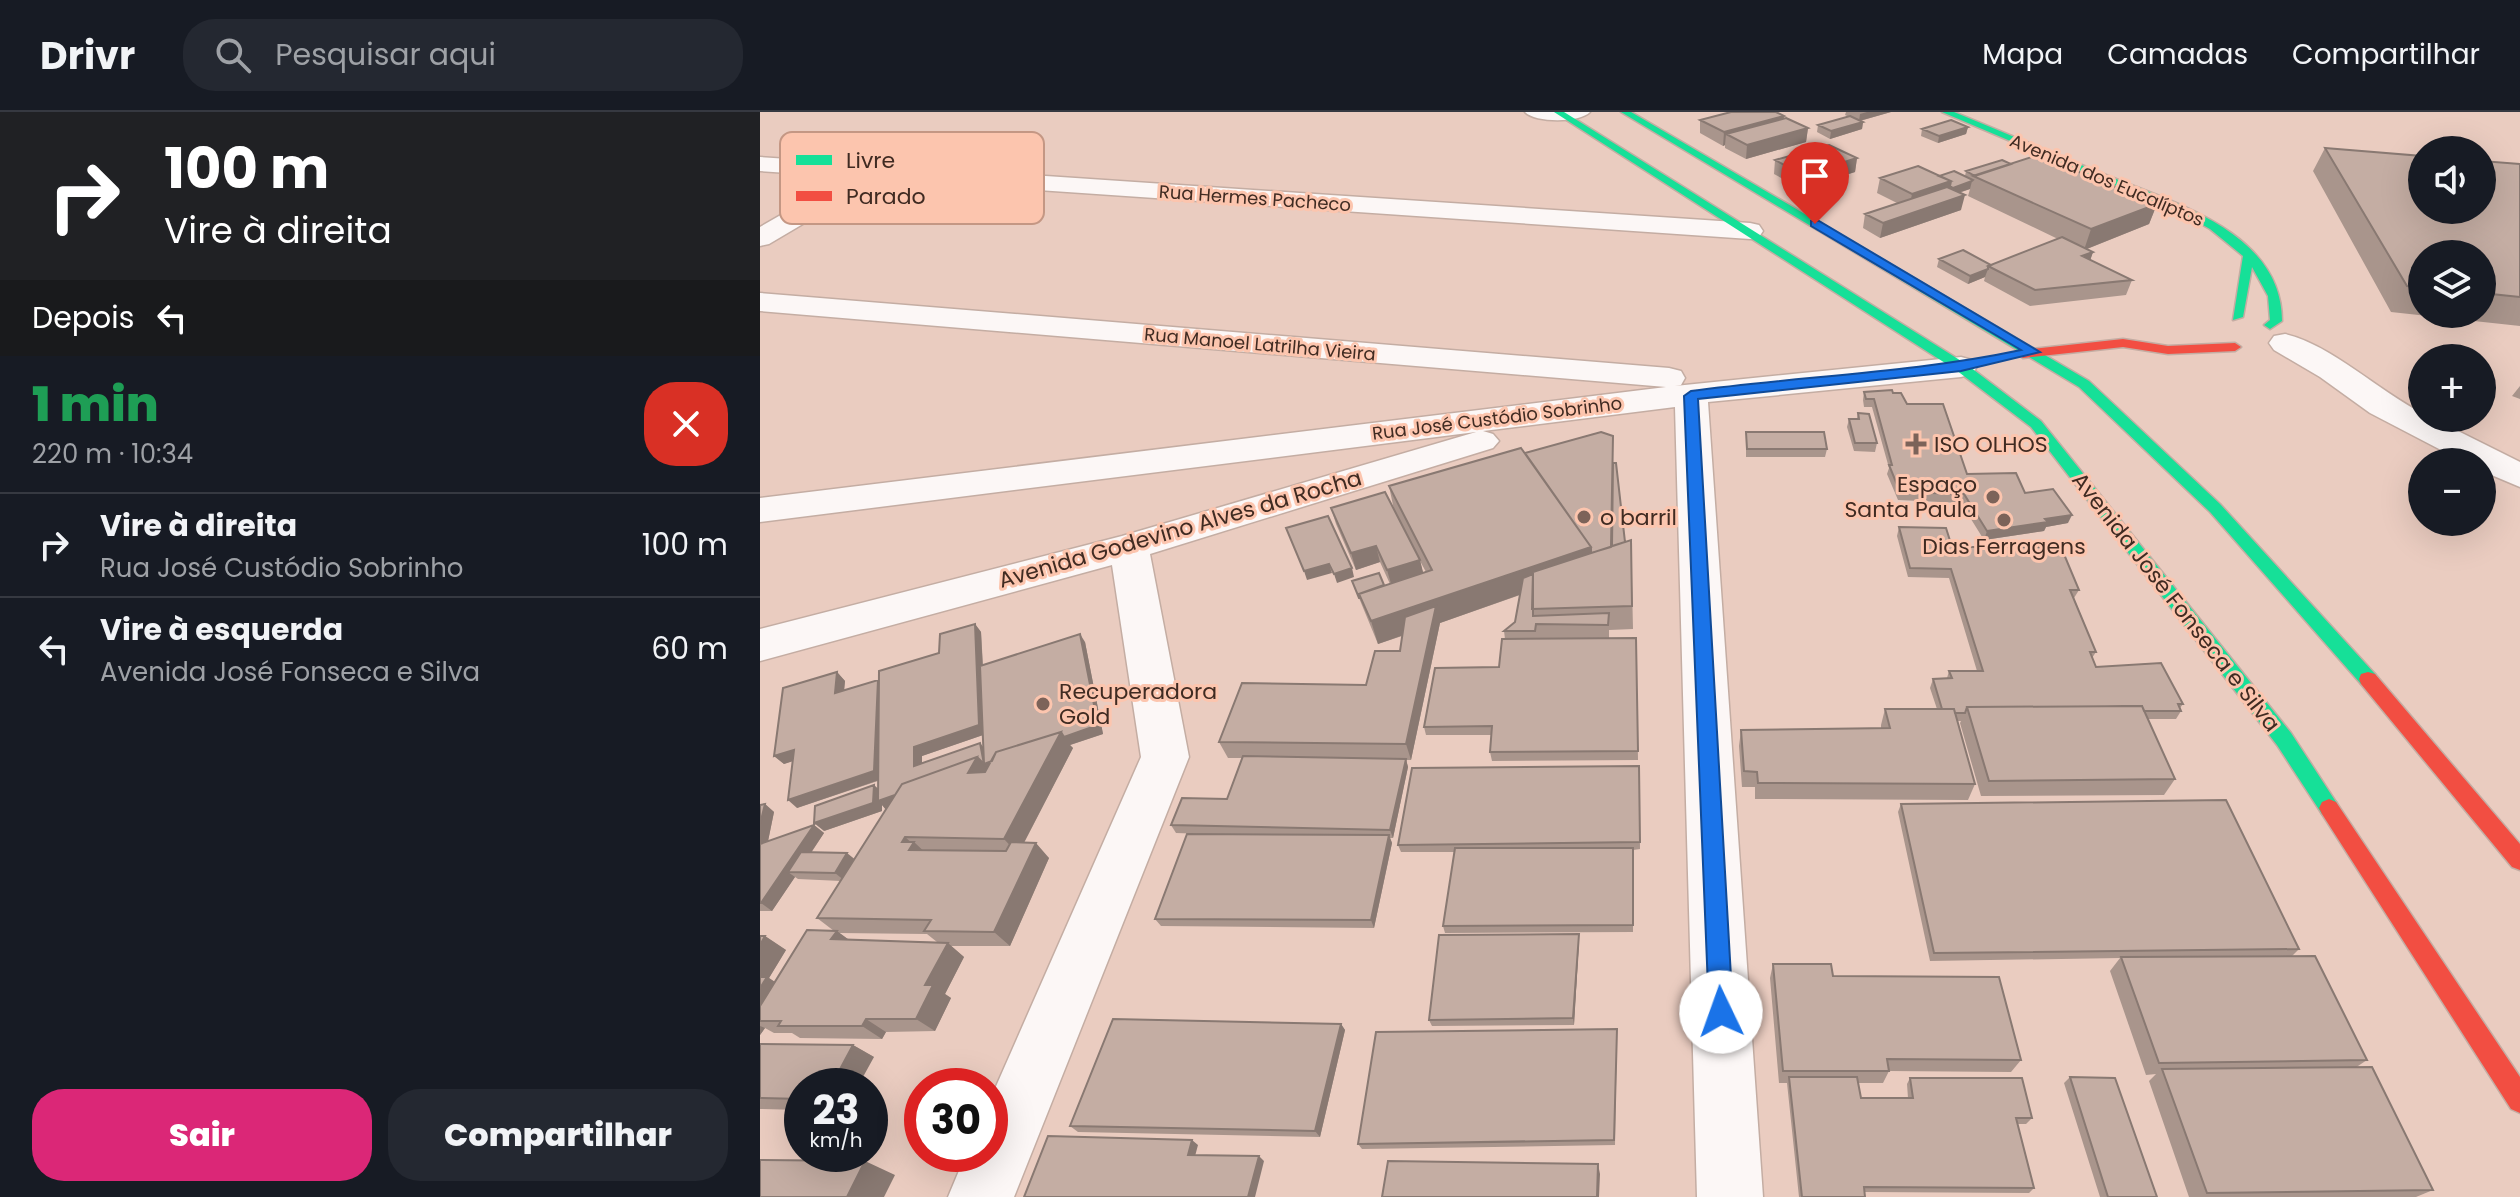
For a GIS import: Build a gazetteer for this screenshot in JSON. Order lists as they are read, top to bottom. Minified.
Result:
{"streets":{"main road":["Avenida dos Eucalíptos","Rua José Custódio Sobrinho","Avenida José Fonseca e Silva"],"street":["Rua Hermes Pacheco","Rua Manoel Latrilha Vieira","Avenida Godevino Alves da Rocha"]},"crossings":[["Avenida dos Eucalíptos","Rua José Custódio Sobrinho"],["Rua Hermes Pacheco","Avenida José Fonseca e Silva"],["Rua Manoel Latrilha Vieira","Rua José Custódio Sobrinho"],["Rua José Custódio Sobrinho","Avenida Godevino Alves da Rocha"],["Rua José Custódio Sobrinho","Avenida José Fonseca e Silva"]],"places":{"health":["ISO OLHOS"],"other":["Espaço Santa Paula","o barril","Dias Ferragens","Recuperadora Gold"]},"legend":["Livre","Parado"],"page":{"header":"Drivr","search":"Pesquisar aqui","nav":["Mapa","Camadas","Compartilhar"],"turn":["100 m","Vire à direita"],"map_buttons":["+","−"],"then":"Depois","heading":["1 min","220 m · 10:34"],"list":[{"name":"Vire à direita","note":"Rua José Custódio Sobrinho","value":"100 m"},{"name":"Vire à esquerda","note":"Avenida José Fonseca e Silva","value":"60 m"}],"speed":"23 km/h","limit":"30","buttons":["Sair","Compartilhar"]}}
